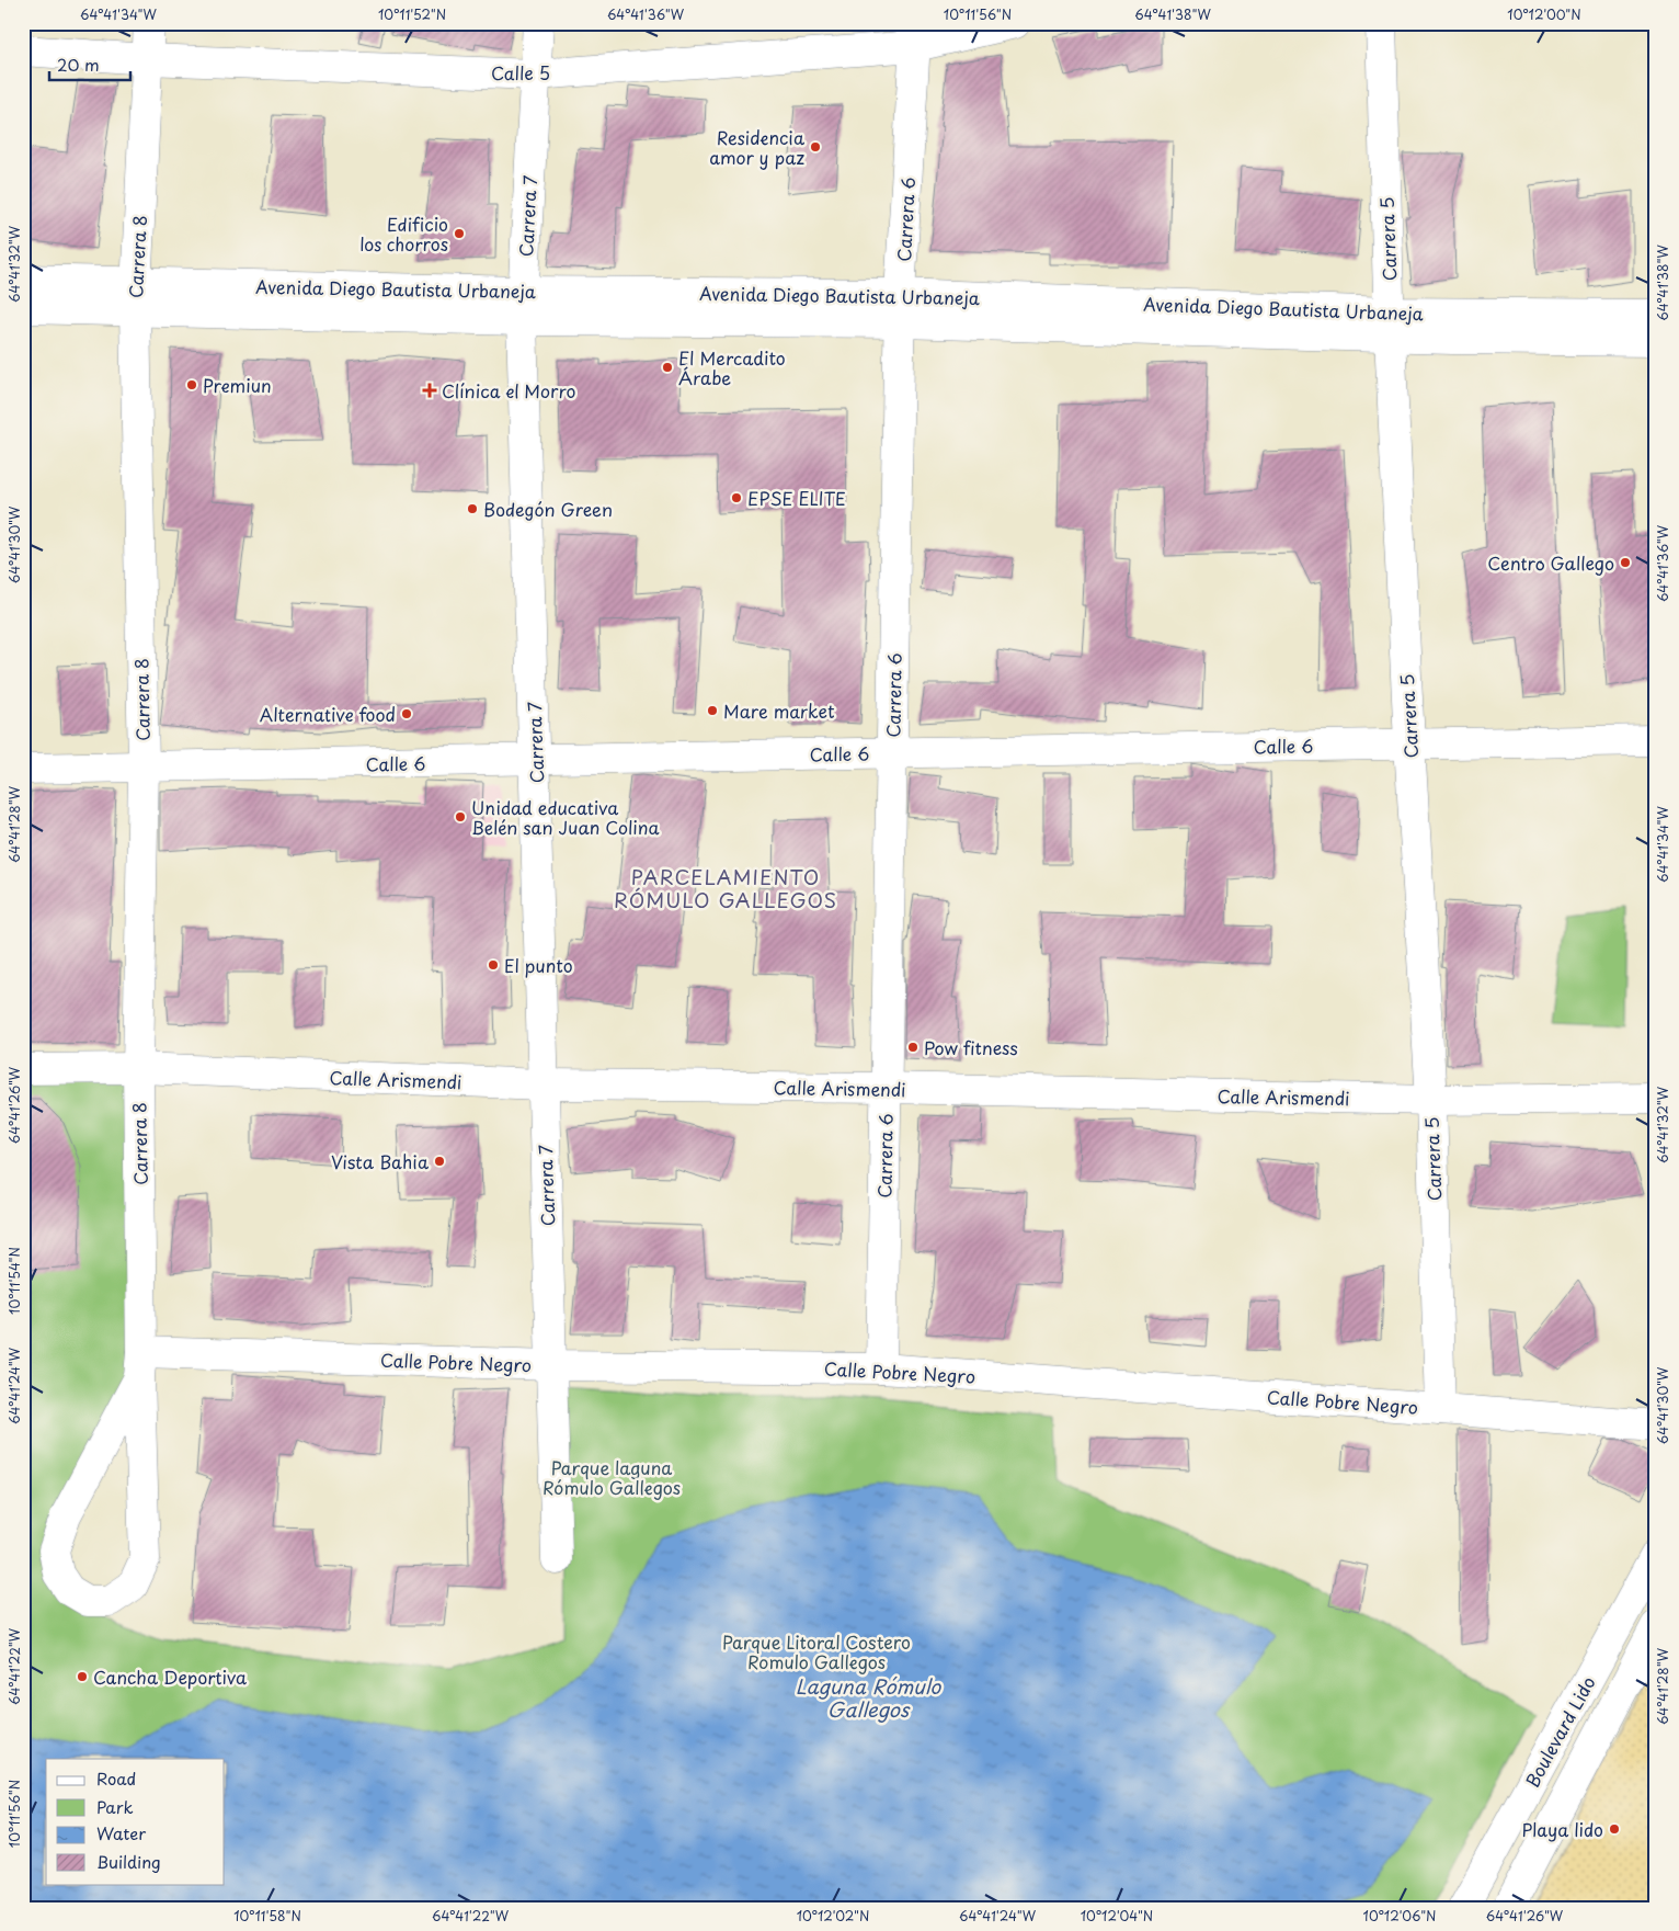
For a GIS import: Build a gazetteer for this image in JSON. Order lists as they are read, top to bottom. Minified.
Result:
{"streets":{"street":["Calle 5","Carrera 7","Carrera 6","Carrera 5","Carrera 8","Avenida Diego Bautista Urbaneja","Calle 6","Calle Arismendi","Calle Pobre Negro","Boulevard Lido"]},"crossings":[["Calle 5","Carrera 7"],["Calle 5","Carrera 6"],["Calle 5","Carrera 8"],["Carrera 7","Avenida Diego Bautista Urbaneja"],["Carrera 7","Calle 6"],["Carrera 7","Calle Arismendi"],["Carrera 7","Calle Pobre Negro"],["Carrera 6","Avenida Diego Bautista Urbaneja"],["Carrera 6","Calle 6"],["Carrera 6","Calle Arismendi"],["Carrera 6","Calle Pobre Negro"],["Carrera 5","Avenida Diego Bautista Urbaneja"],["Carrera 5","Calle 6"],["Carrera 5","Calle Arismendi"],["Carrera 5","Calle Pobre Negro"],["Carrera 8","Avenida Diego Bautista Urbaneja"],["Carrera 8","Calle 6"],["Carrera 8","Calle Arismendi"],["Carrera 8","Calle Pobre Negro"]],"districts":["PARCELAMIENTO RÓMULO GALLEGOS"],"water":["Laguna Rómulo Gallegos"],"parks":["Parque laguna Rómulo Gallegos","Parque Litoral Costero Romulo Gallegos"],"places":{"other":["Residencia amor y paz","Edificio los chorros","El Mercadito Árabe","Premiun","EPSE ELITE","Bodegón Green","Centro Gallego","Mare market","Alternative food","Unidad educativa Belén san Juan Colina","El punto","Pow fitness","Vista Bahia","Cancha Deportiva","Playa lido"],"health":["Clínica el Morro"]},"legend":["Road","Park","Water","Building"],"scale_bar":"20 m","coordinates":["64°41'34\"W","10°11'52\"N","64°41'36\"W","10°11'56\"N","64°41'38\"W","10°12'00\"N","64°41'32\"W","64°41'30\"W","64°41'28\"W","64°41'26\"W","10°11'54\"N","64°41'24\"W","64°41'22\"W","10°11'58\"N","10°12'02\"N","10°12'04\"N","10°12'06\"N"]}
